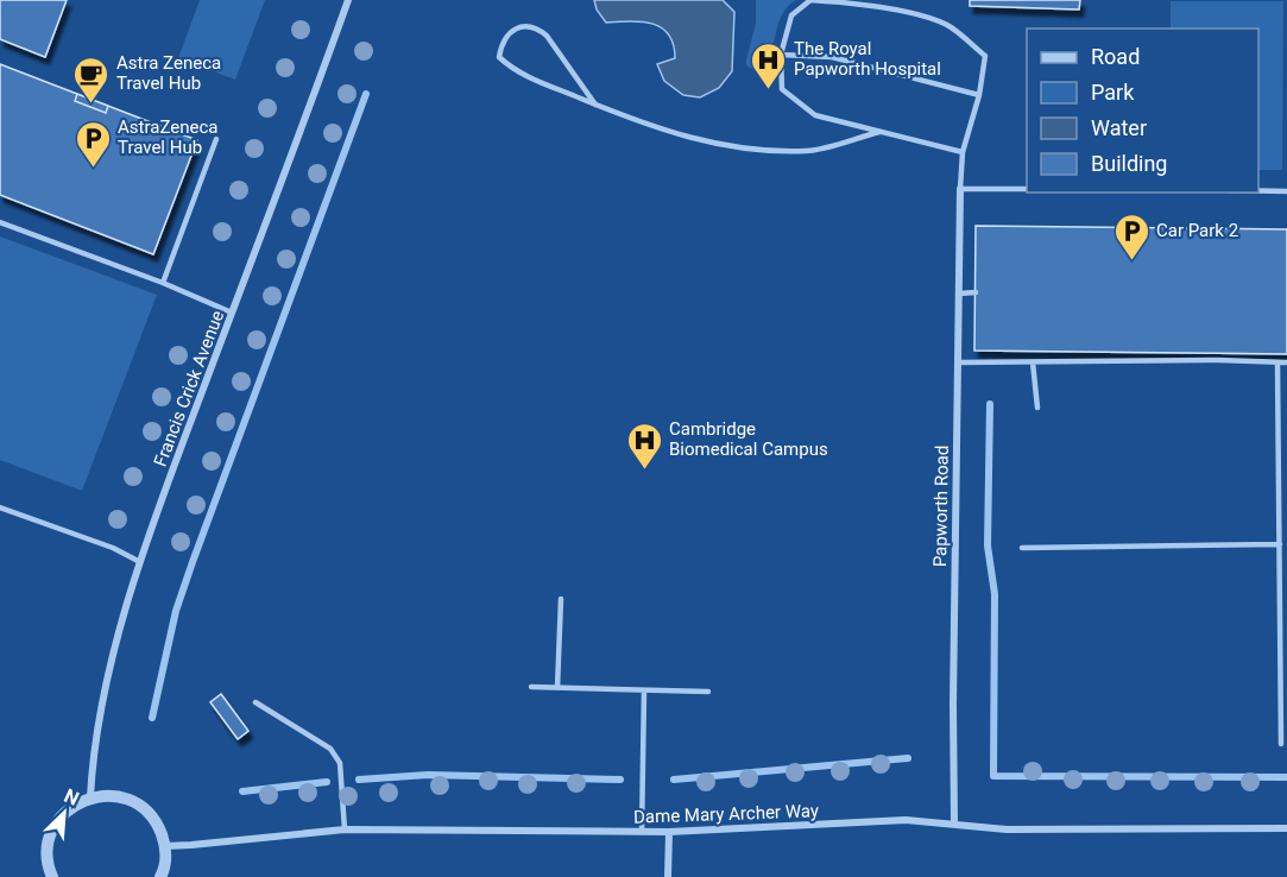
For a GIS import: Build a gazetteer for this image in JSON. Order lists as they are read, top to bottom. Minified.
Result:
{"streets":{"street":["Francis Crick Avenue","Papworth Road","Dame Mary Archer Way"]},"crossings":[["Papworth Road","Dame Mary Archer Way"]],"places":{"hospital":["The Royal Papworth Hospital","Cambridge Biomedical Campus"],"cafe":["Astra Zeneca Travel Hub"],"parking":["AstraZeneca Travel Hub","Car Park 2"]},"legend":["Road","Park","Water","Building"],"north":"top right"}
